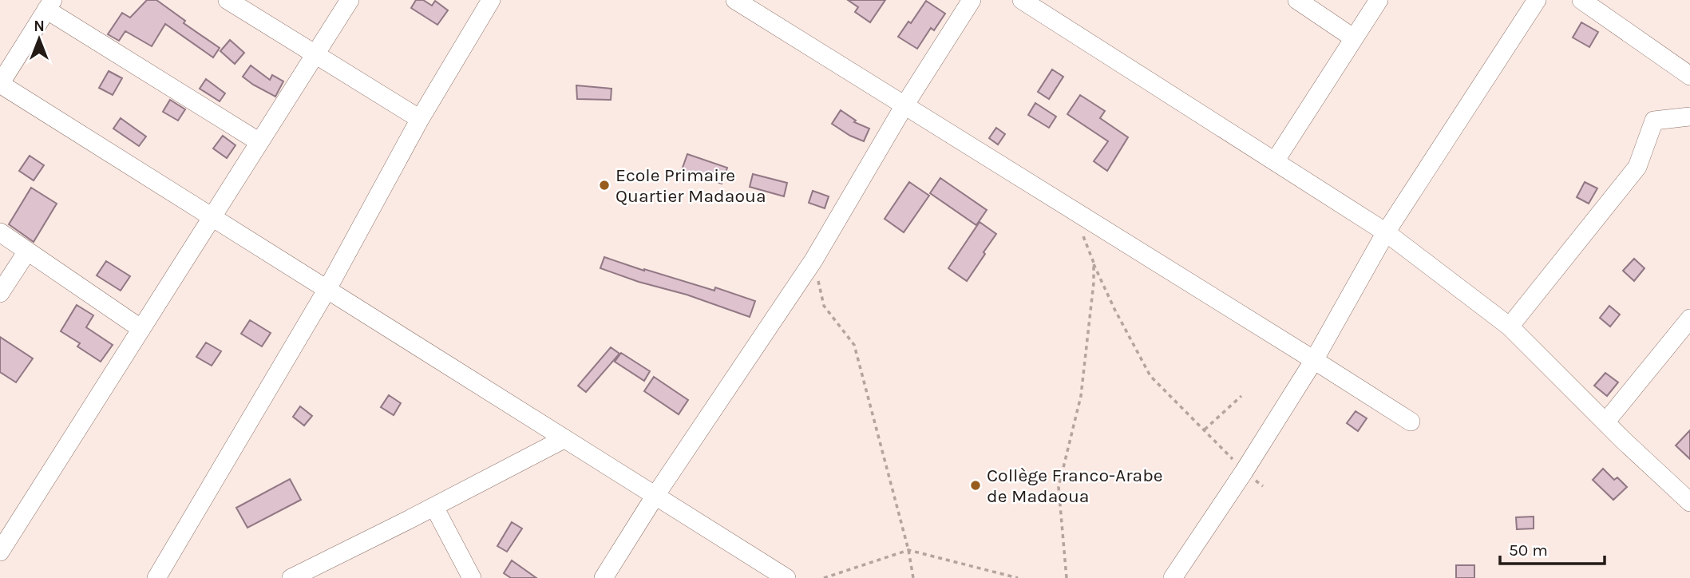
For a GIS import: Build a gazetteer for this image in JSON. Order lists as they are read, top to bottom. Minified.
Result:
{"places":["Ecole Primaire Quartier Madaoua","Collège Franco-Arabe de Madaoua"],"scale_bar":"50 m","north":"top"}
